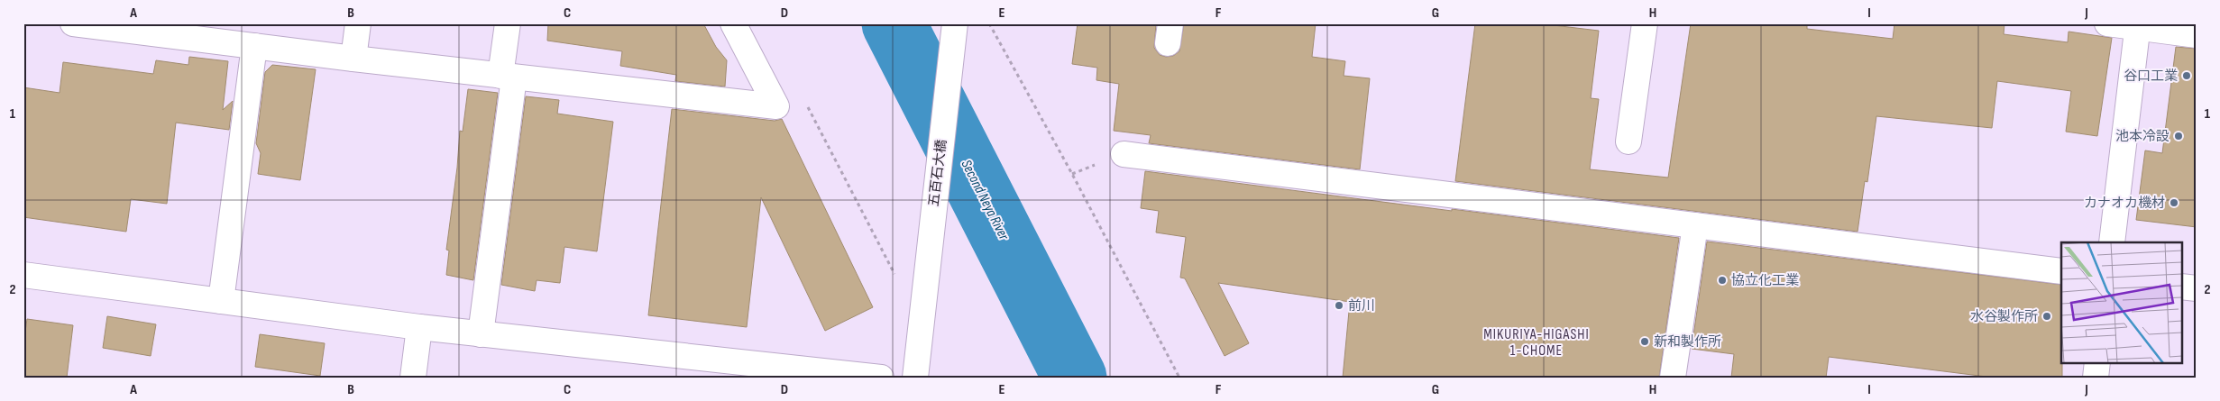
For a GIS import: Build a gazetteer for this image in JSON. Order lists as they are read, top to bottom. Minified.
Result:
{"streets":{"street":["五百石大橋"]},"districts":["MIKURIYA-HIGASHI 1-CHOME"],"water":["Second Neya River"],"places":["谷口工業","池本冷設","カナオカ機材","協立化工業","前川","水谷製作所","新和製作所"],"grid":{"columns":["A","B","C","D","E","F","G","H","I","J"],"rows":["1","2"]}}
